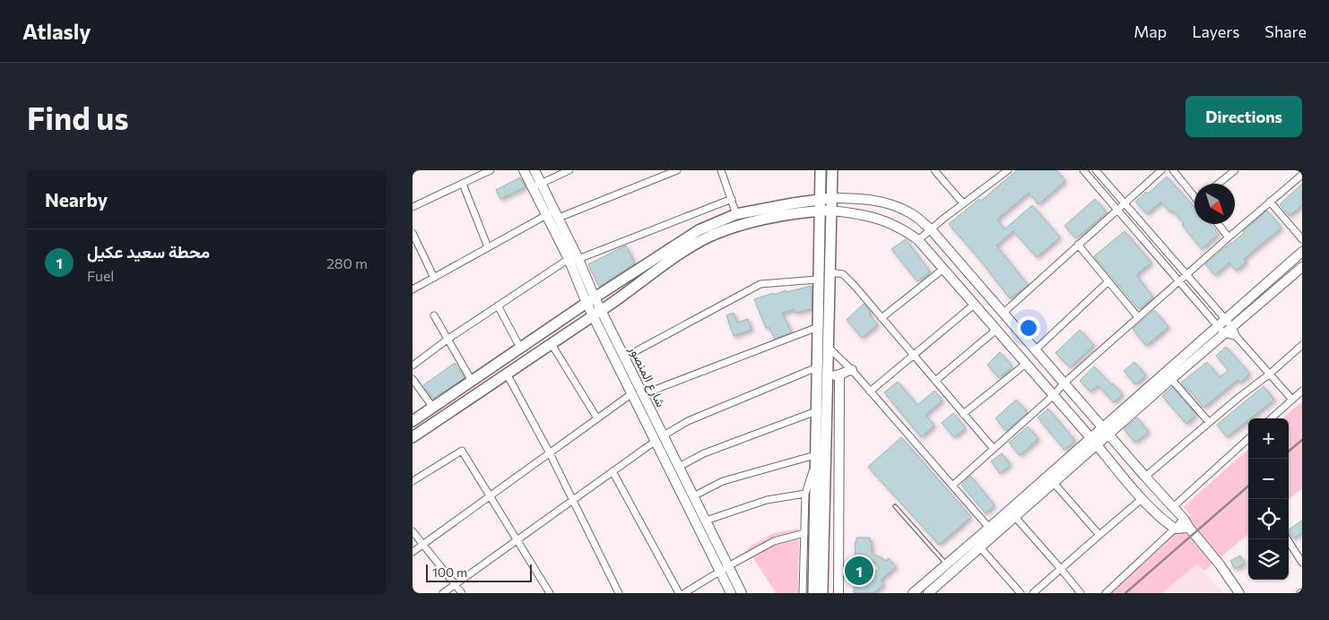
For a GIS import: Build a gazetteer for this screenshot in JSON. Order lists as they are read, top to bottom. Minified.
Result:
{"streets":{"main road":["شارع المنصور"]},"scale_bar":"100 m","north":"bottom right","page":{"header":"Atlasly","nav":["Map","Layers","Share"],"buttons":"Directions","title":"Find us","heading":"Nearby","list":[{"mark":"1","name":"محطة سعيد عكيل","note":"Fuel","value":"280 m"}],"map_buttons":["+","−"],"pins":"1","scale":"100 m"}}
